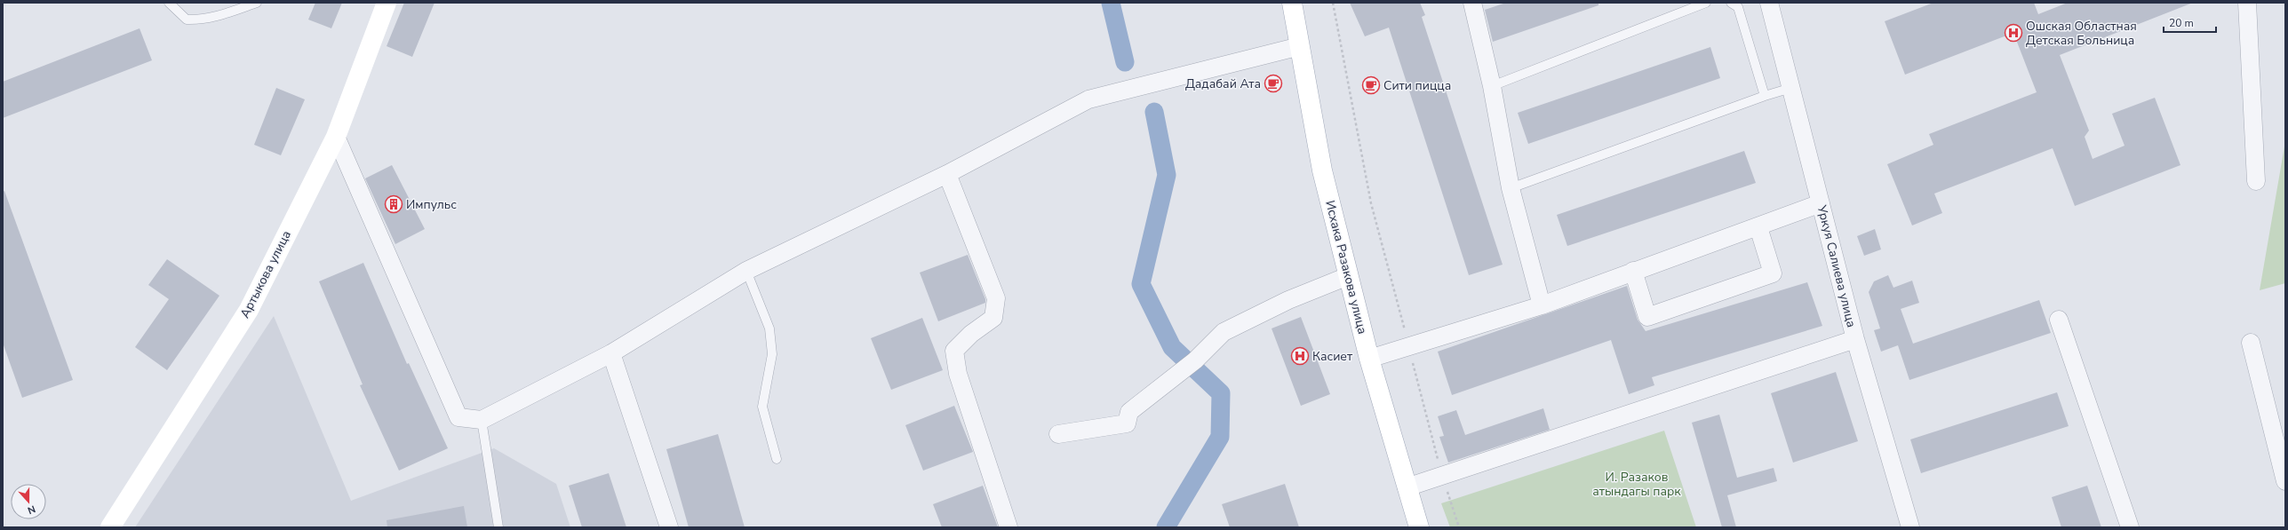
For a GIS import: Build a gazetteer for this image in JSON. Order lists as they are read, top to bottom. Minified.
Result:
{"streets":{"main road":["Исхака Разакова улица","Артыкова улица"],"street":["Уркуя Салиева улица"]},"parks":["И. Разаков атындагы парк"],"places":{"hospital":["Ошская Областная Детская Больница","Касиет"],"cafe":["Дадабай Ата","Сити пицца"],"building":["Импульс"]},"scale_bar":"20 m","north":"bottom"}
